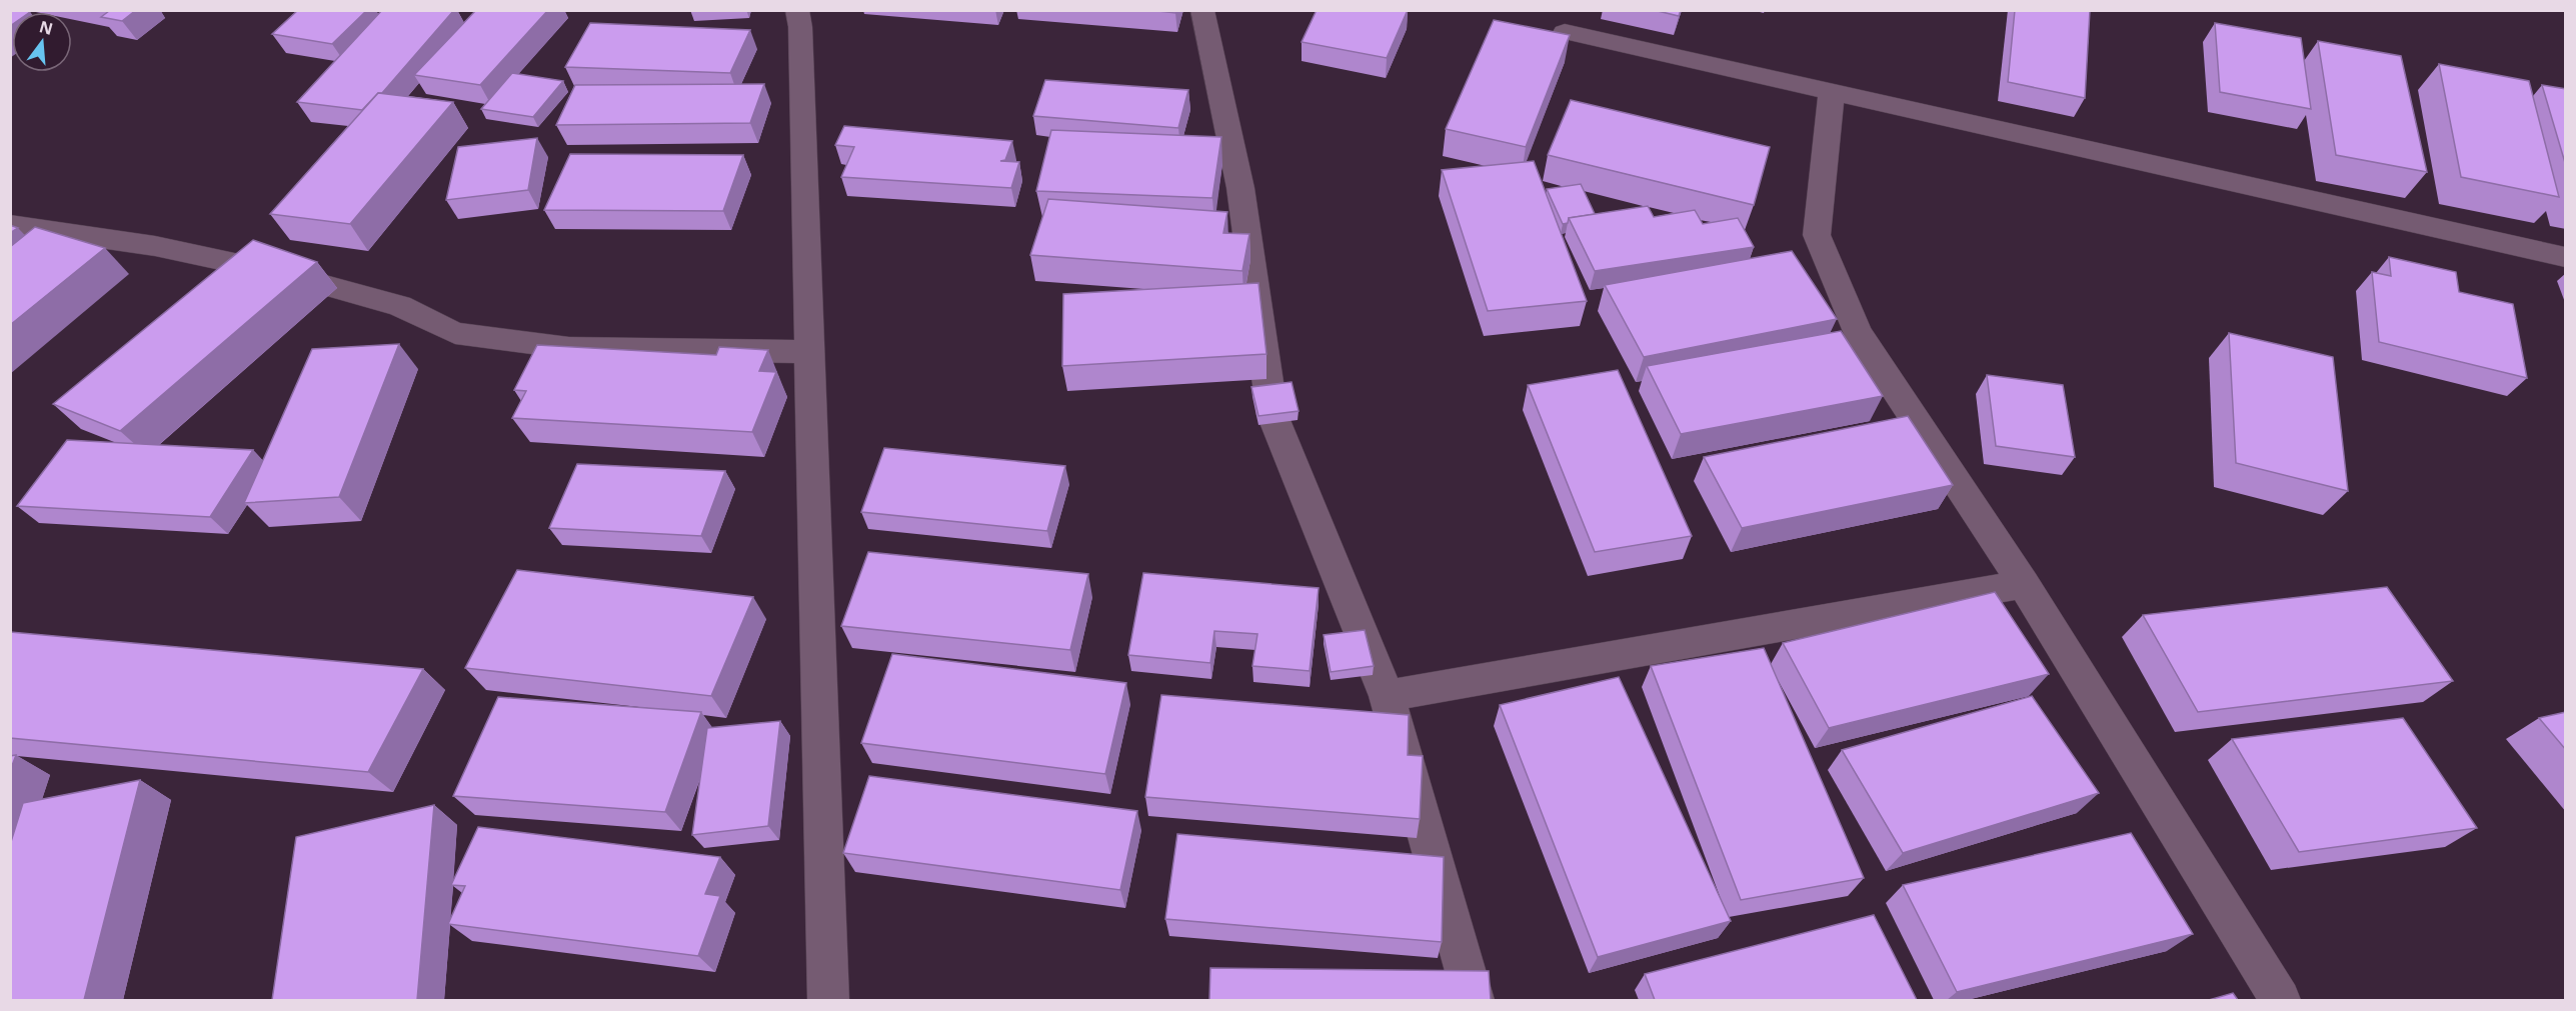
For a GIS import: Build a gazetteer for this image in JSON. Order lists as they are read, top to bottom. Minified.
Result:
{"north":"top"}
